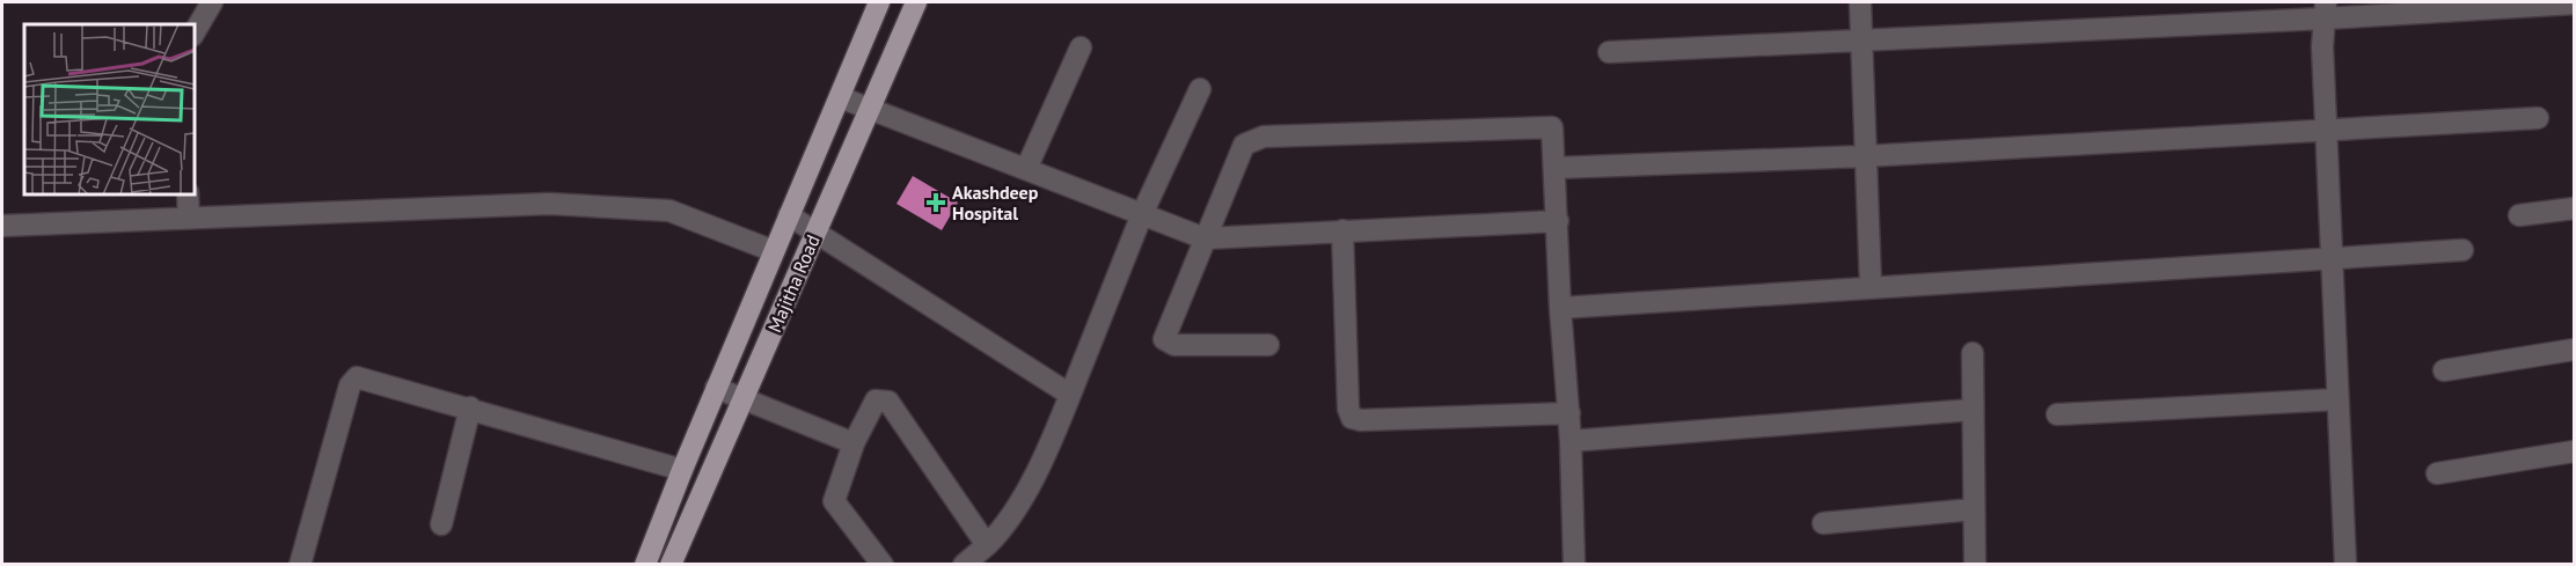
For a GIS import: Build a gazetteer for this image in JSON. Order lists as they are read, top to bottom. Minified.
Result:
{"streets":{"main road":["Majitha Road"]},"places":{"health":["Akashdeep Hospital"]}}
